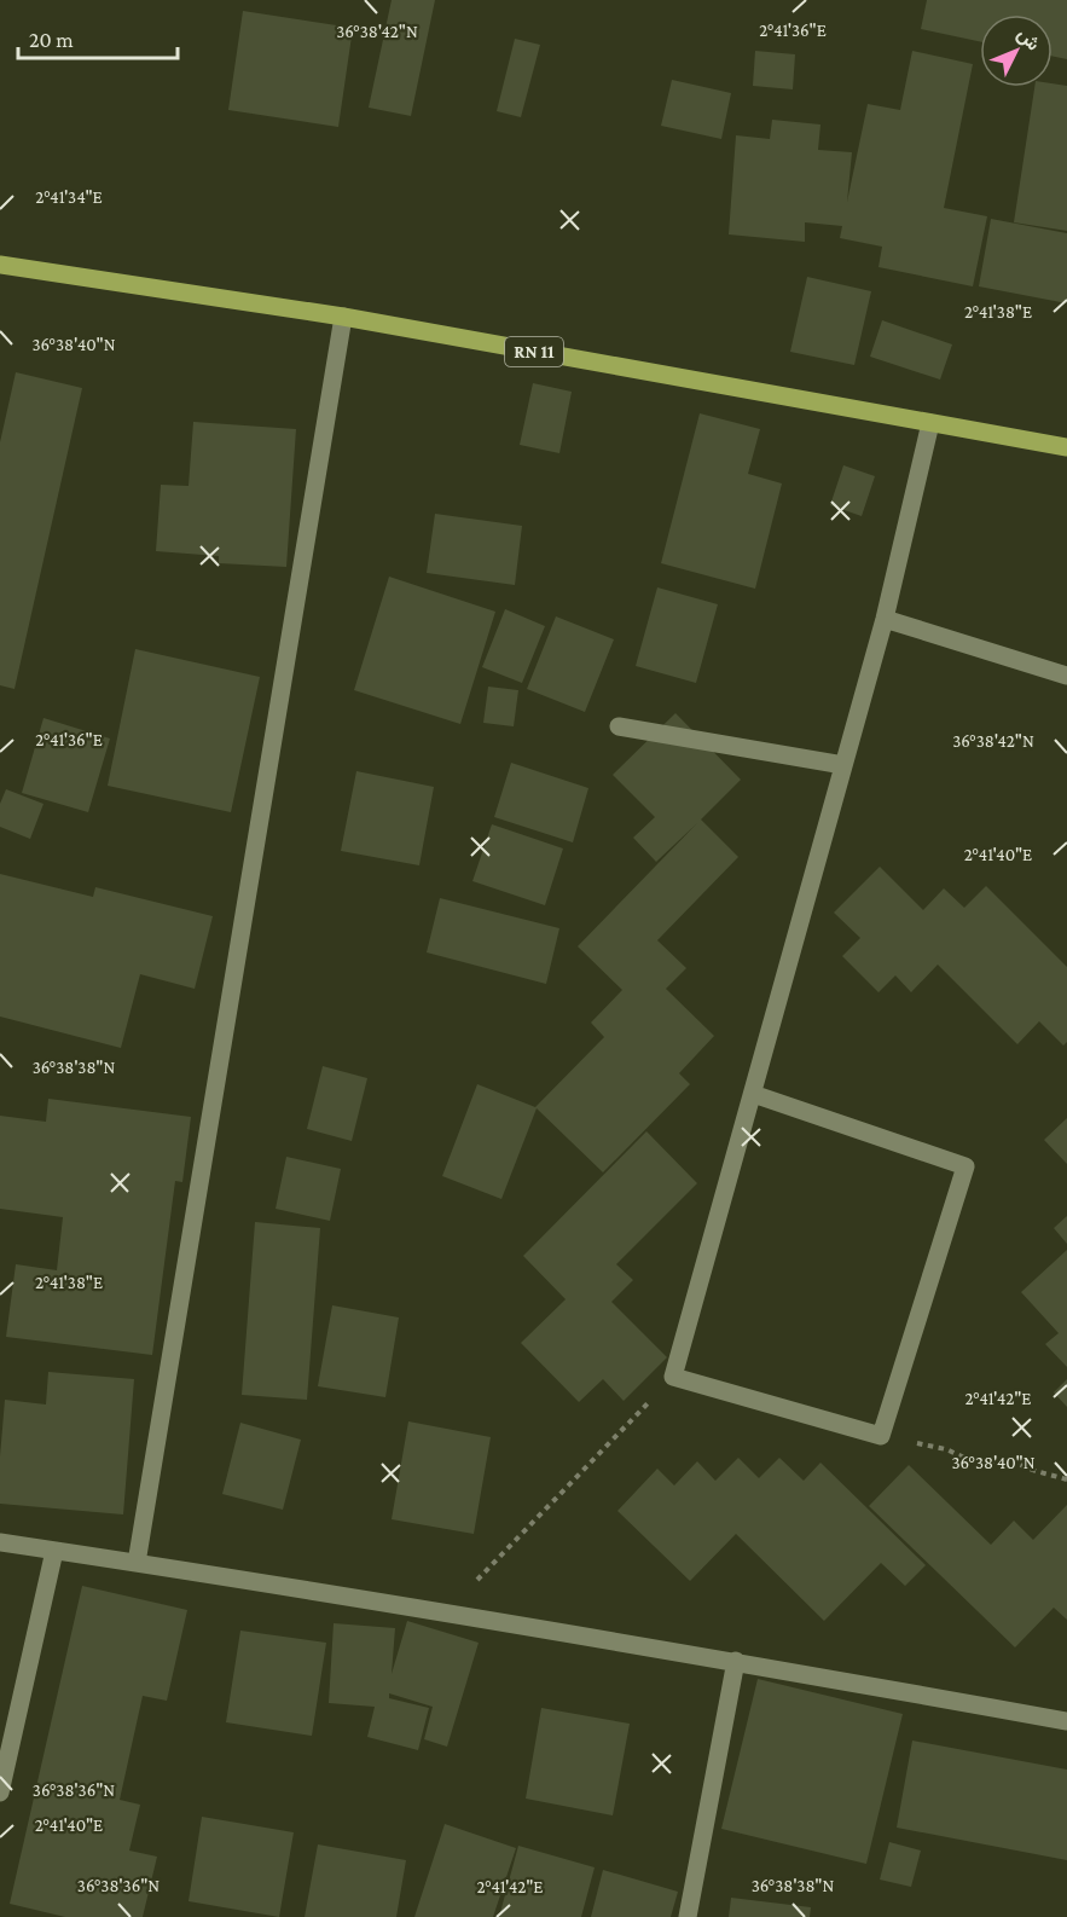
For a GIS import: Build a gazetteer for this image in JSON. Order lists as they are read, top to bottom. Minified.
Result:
{"streets":{"main road":["RN 11"]},"scale_bar":"20 m","north":"top right","coordinates":["2°41'36\"E","36°38'42\"N","2°41'34\"E","2°41'38\"E","36°38'40\"N","2°41'40\"E","36°38'38\"N","2°41'42\"E","36°38'36\"N"]}
